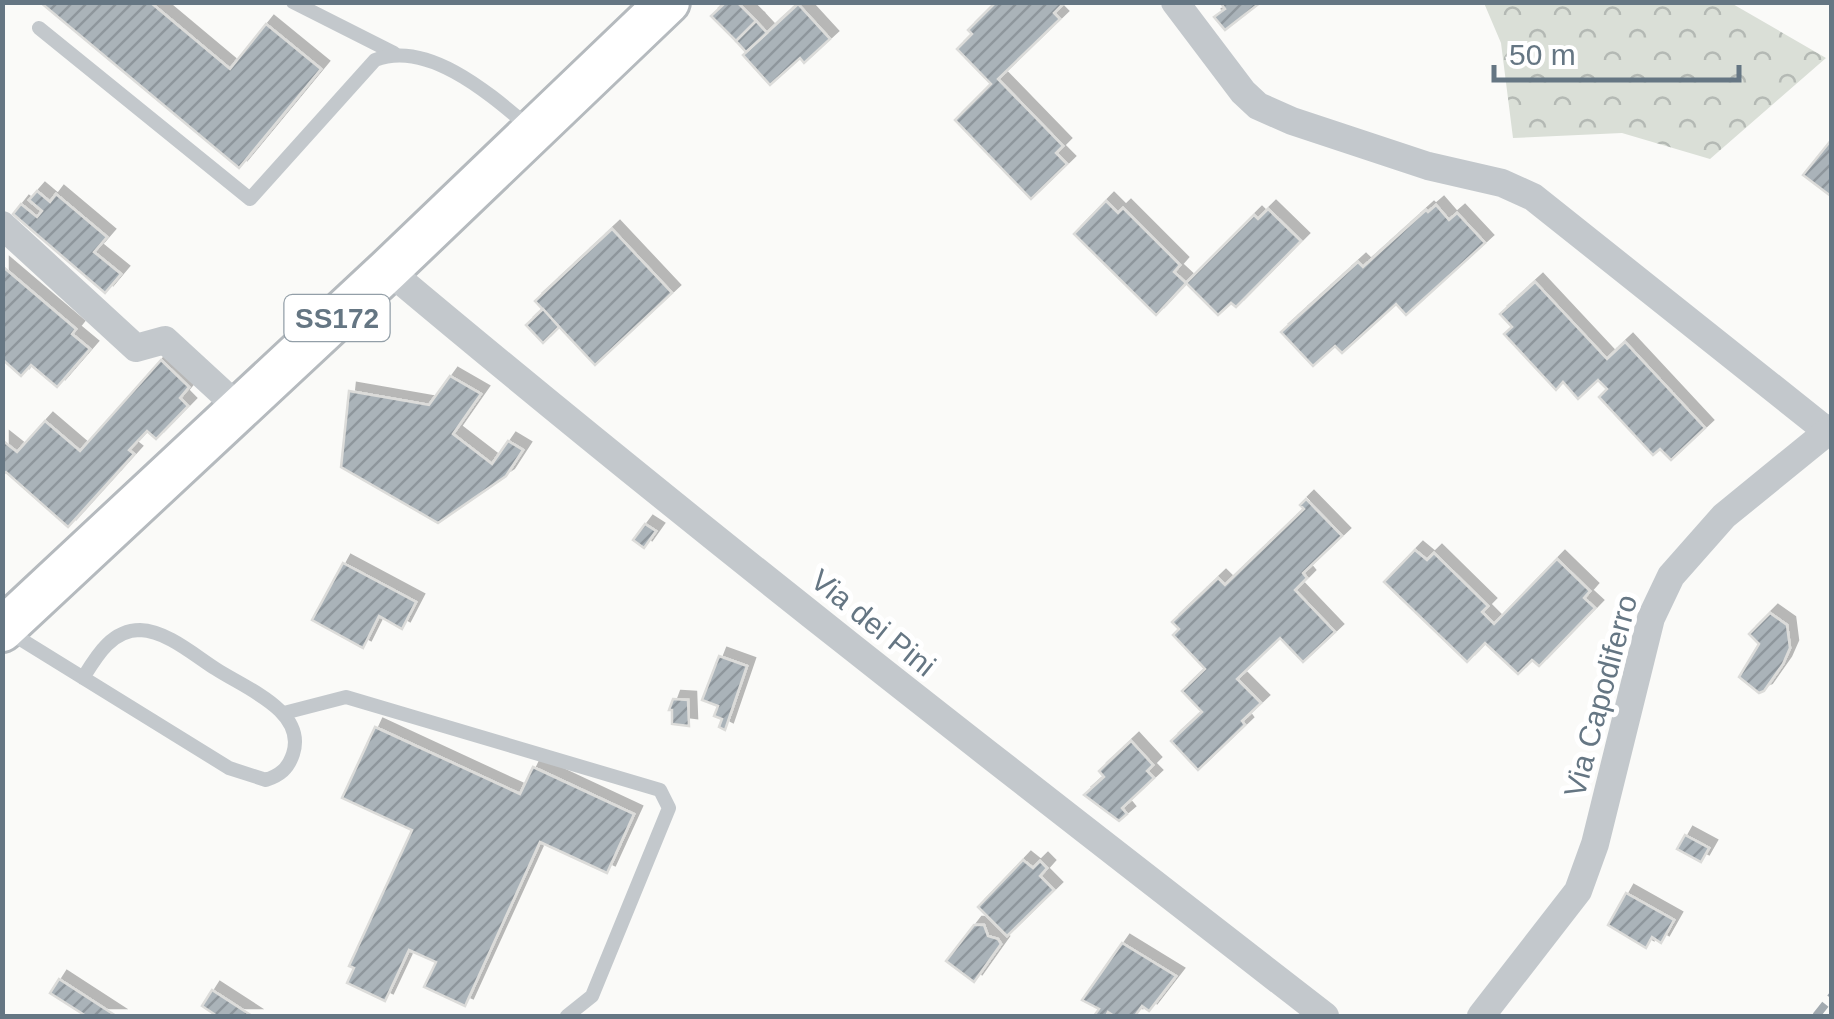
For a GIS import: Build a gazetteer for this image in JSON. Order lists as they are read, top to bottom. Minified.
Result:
{"streets":{"main road":["SS172"],"street":["Via dei Pini","Via Capodiferro"]},"crossings":[["SS172","Via dei Pini"]],"scale_bar":"50 m"}
